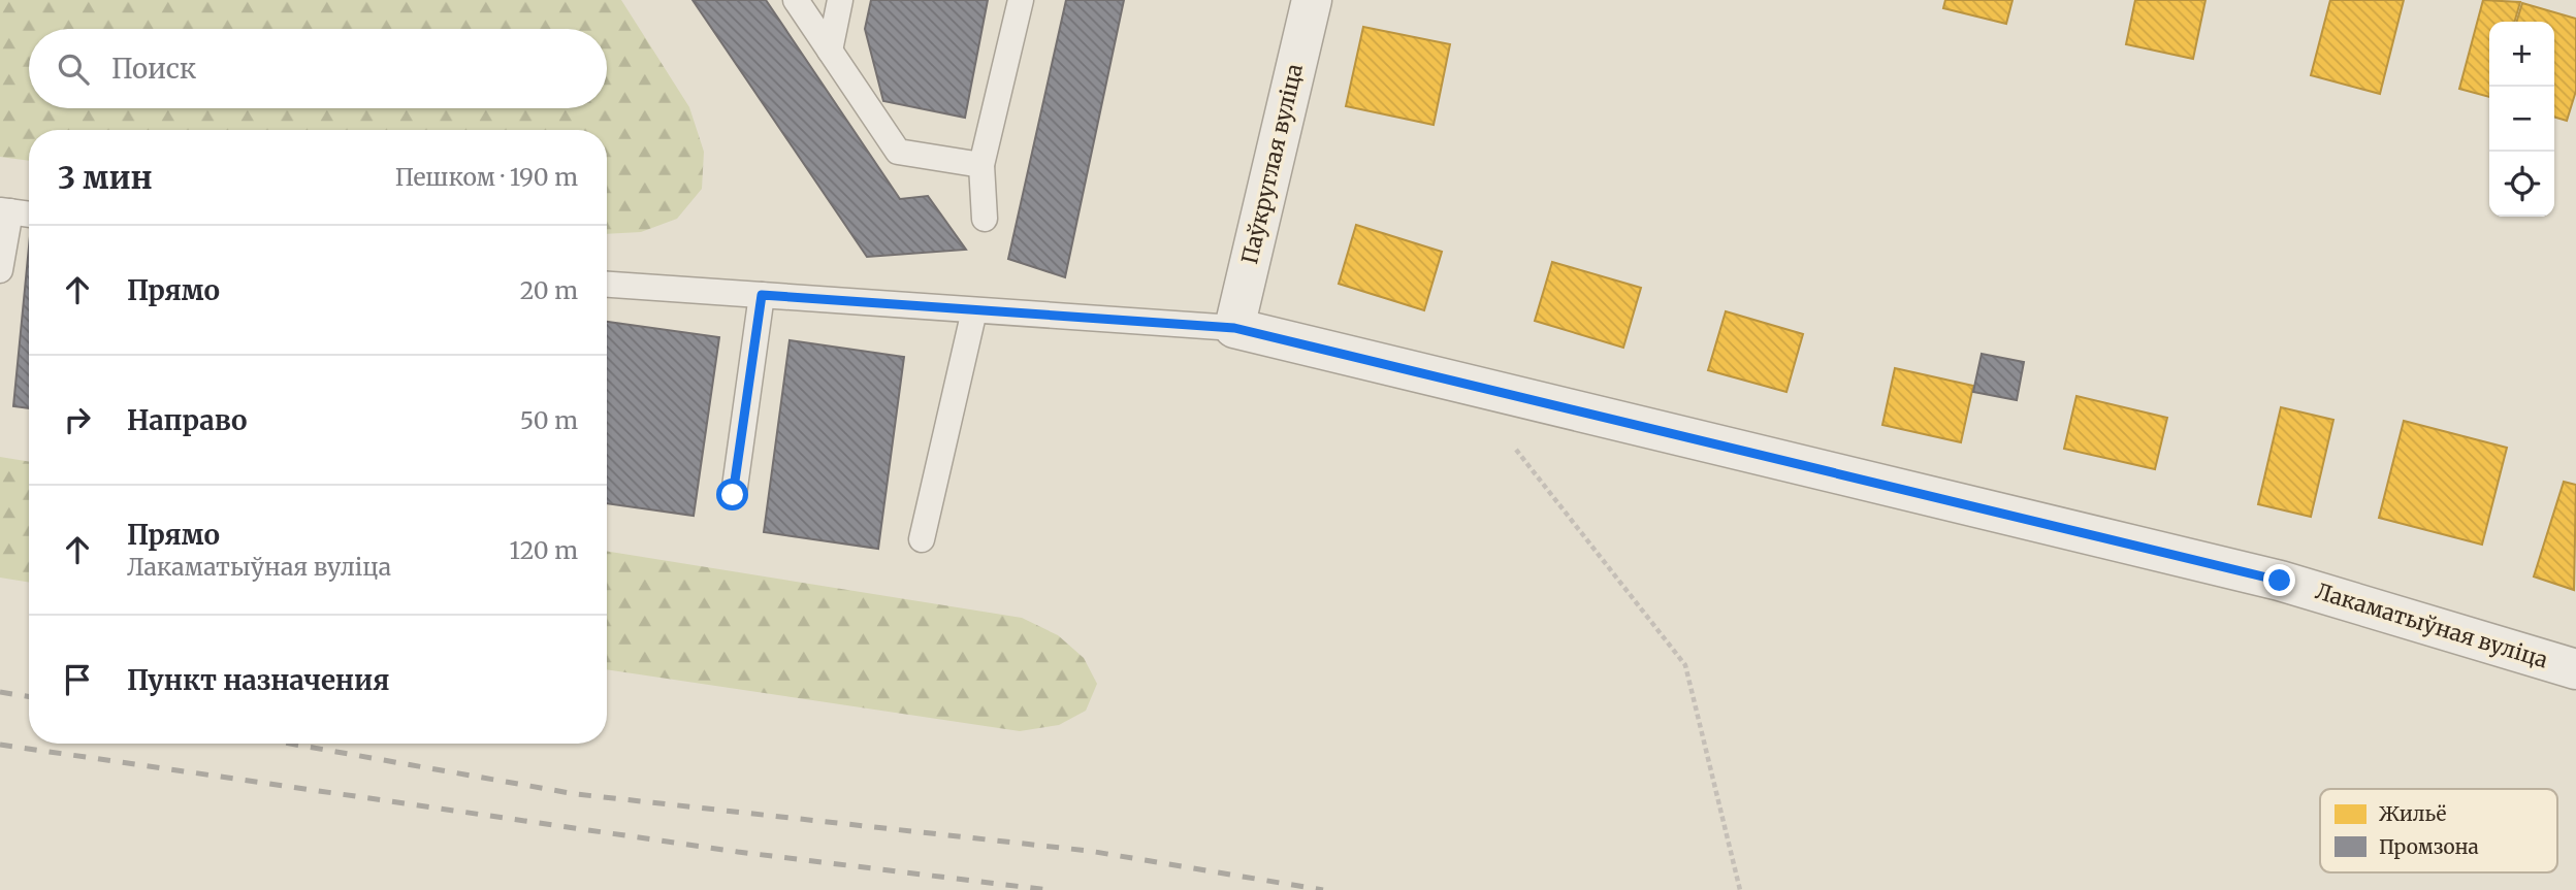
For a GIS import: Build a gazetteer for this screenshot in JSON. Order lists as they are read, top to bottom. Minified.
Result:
{"streets":{"street":["Паўкруглая вуліца","Лакаматыўная вуліца"]},"crossings":[["Паўкруглая вуліца","Лакаматыўная вуліца"]],"legend":["Жильё","Промзона"],"page":{"map_buttons":["+","−"],"search":"Поиск","heading":["3 мин","Пешком · 190 m"],"list":[["Прямо","20 m"],["Направо","50 m"],["Прямо","Лакаматыўная вуліца","120 m"],"Пункт назначения"]}}
